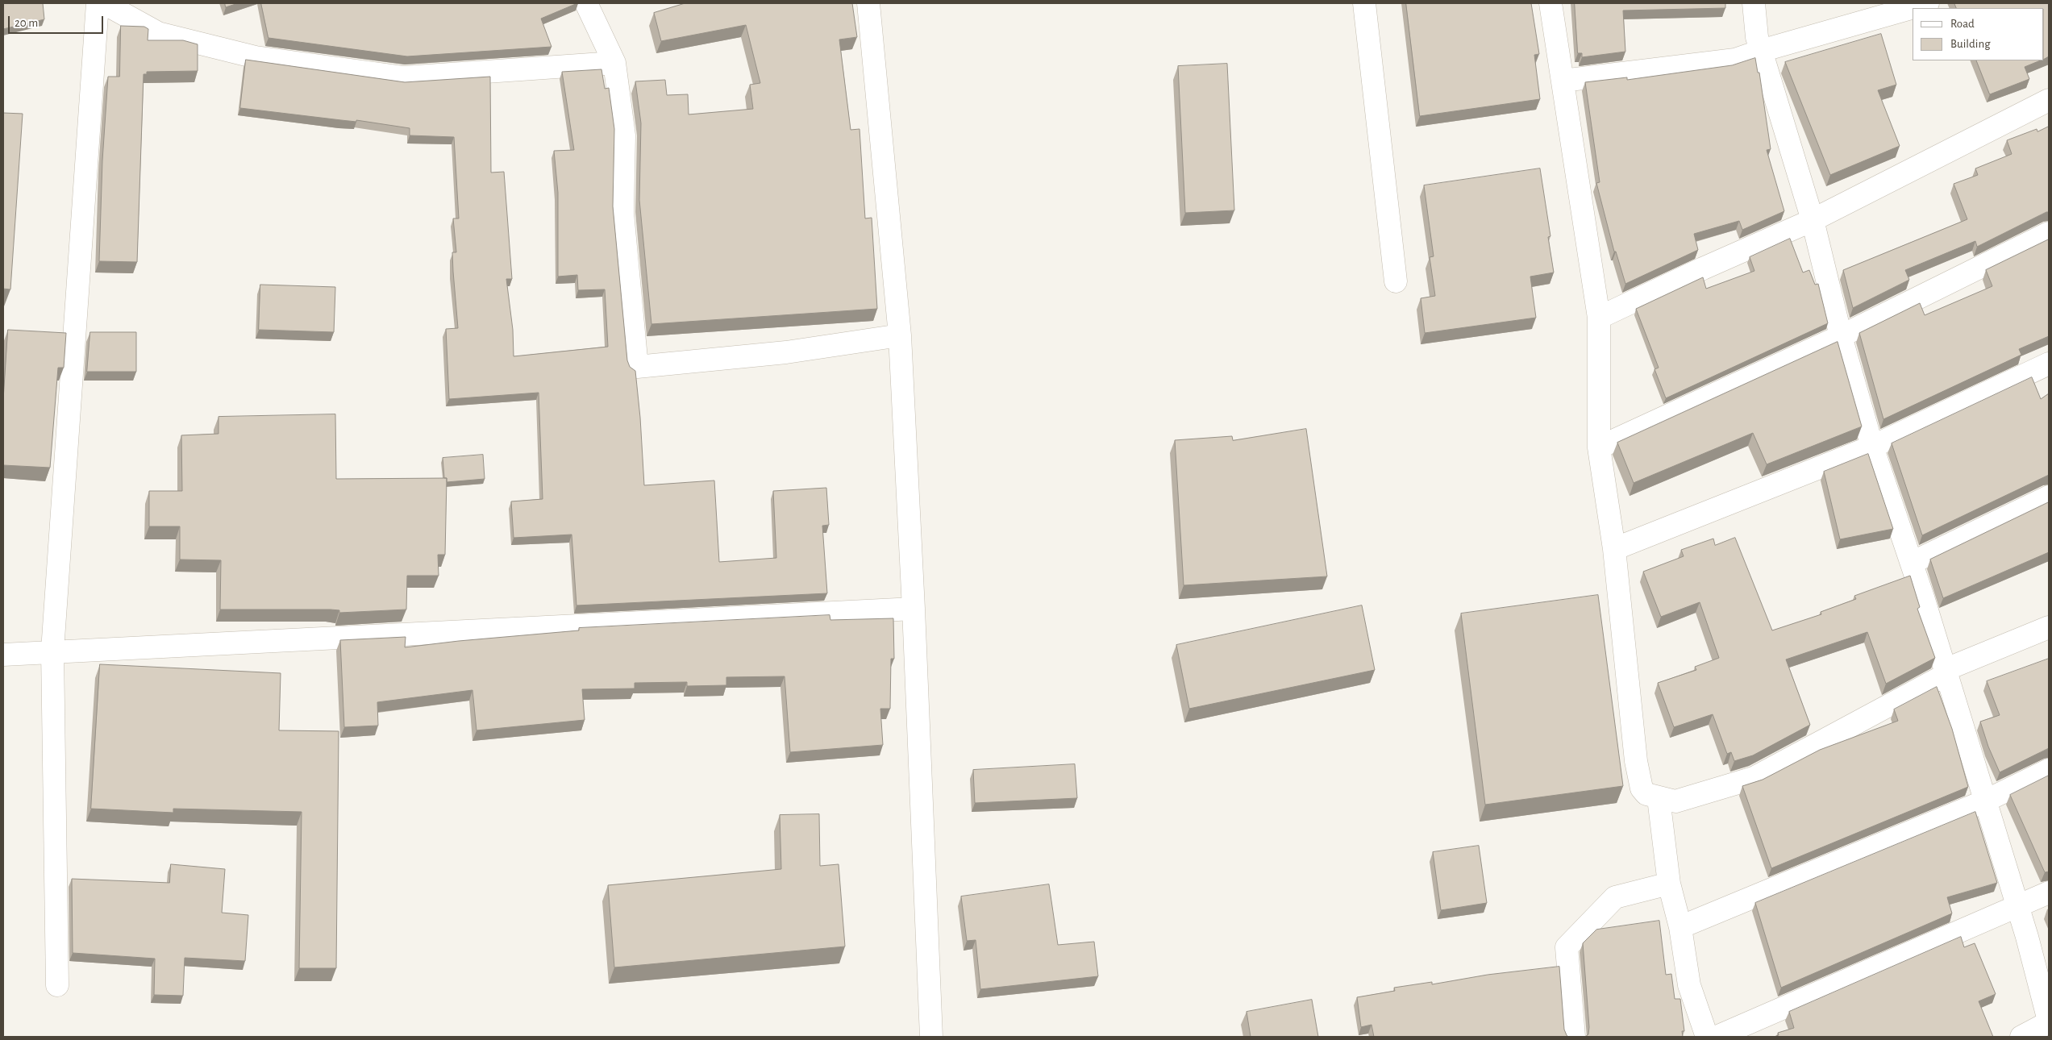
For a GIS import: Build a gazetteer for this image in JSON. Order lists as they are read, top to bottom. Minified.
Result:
{"legend":["Road","Building"],"scale_bar":"20 m"}
